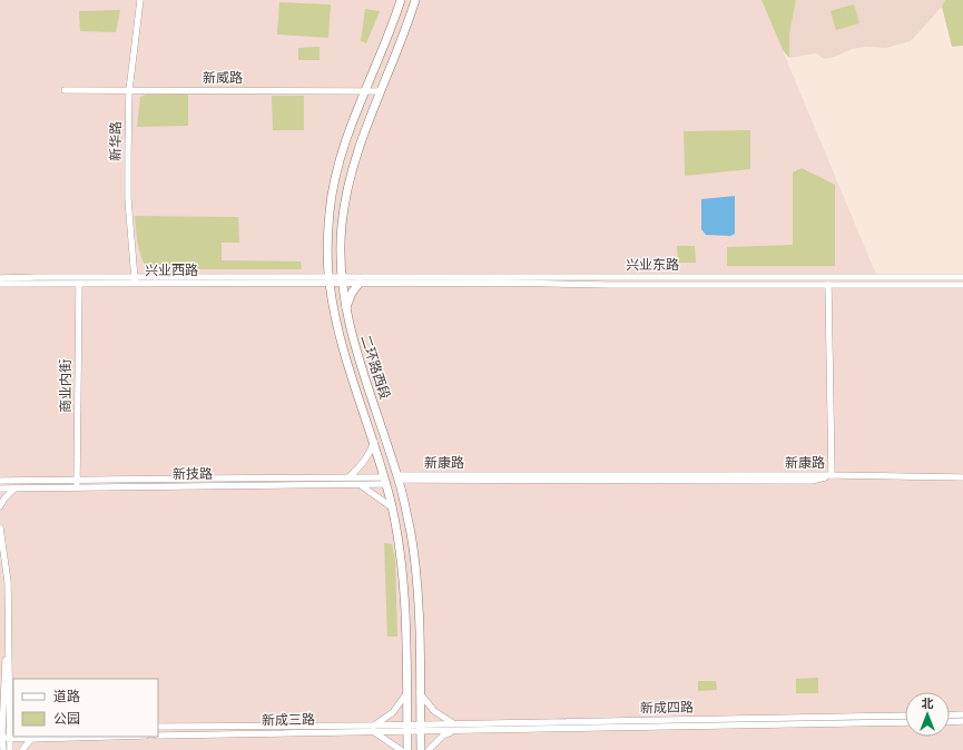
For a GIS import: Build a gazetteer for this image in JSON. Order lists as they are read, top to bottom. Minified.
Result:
{"streets":{"main road":["二环路西段"],"street":["新威路","新华路","兴业东路","兴业西路","商业内街","新康路","新技路","新成四路","新成三路"]},"crossings":[["新威路","新华路"],["新威路","二环路西段"],["新华路","兴业西路"],["兴业东路","兴业西路"],["兴业东路","二环路西段"],["兴业西路","二环路西段"],["兴业西路","商业内街"],["二环路西段","新康路"],["二环路西段","新技路"],["二环路西段","新成四路"],["二环路西段","新成三路"],["商业内街","新技路"],["新成四路","新成三路"]],"legend":["道路","公园"],"north":"top"}
